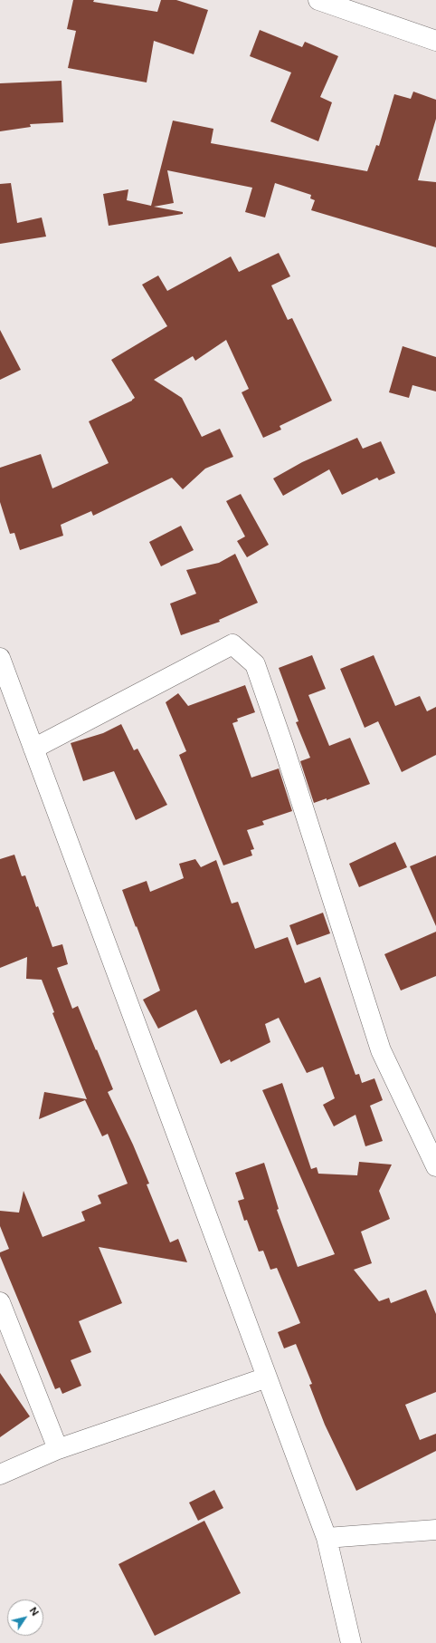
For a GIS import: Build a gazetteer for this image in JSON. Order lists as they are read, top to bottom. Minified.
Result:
{"north":"top right"}
